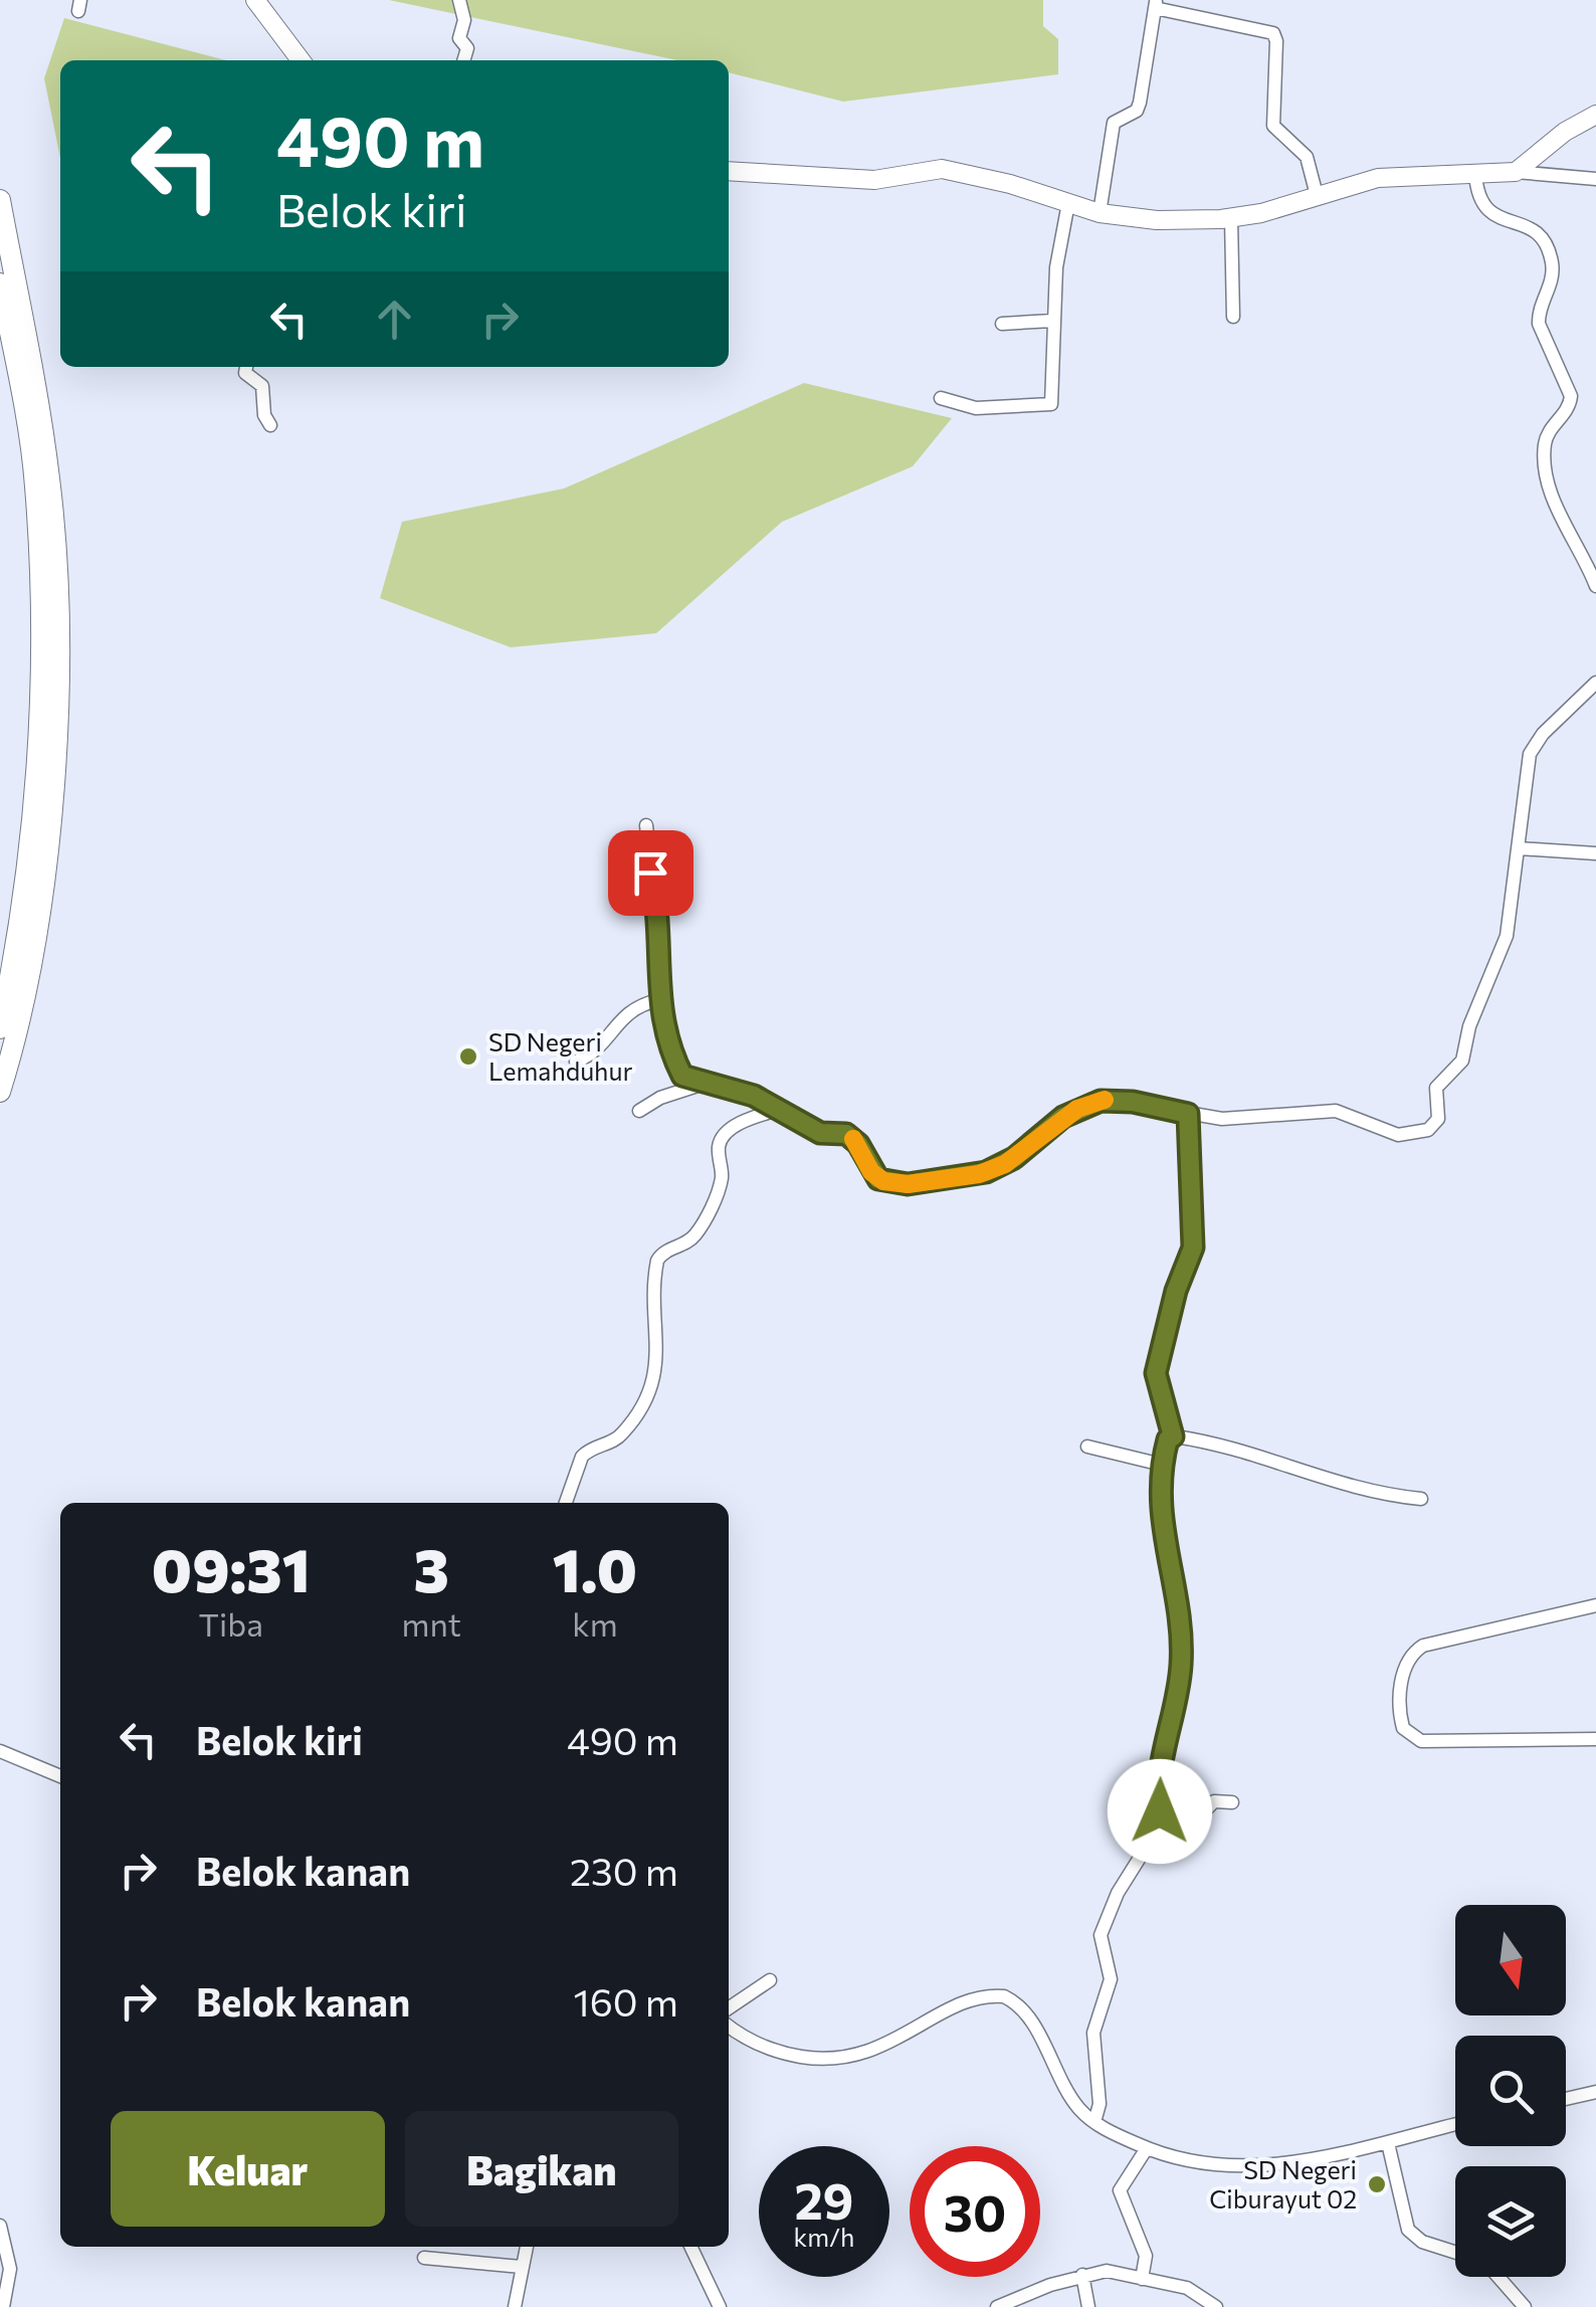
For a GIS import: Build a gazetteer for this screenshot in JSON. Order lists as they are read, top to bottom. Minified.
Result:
{"places":["SD Negeri Lemahduhur","SD Negeri Ciburayut 02"],"north":"bottom","page":{"turn":["490 m","Belok kiri"],"eta":["09:31","Tiba","3","mnt","1.0","km"],"list":[{"name":"Belok kiri","value":"490 m"},{"name":"Belok kanan","value":"230 m"},{"name":"Belok kanan","value":"160 m"}],"buttons":["Keluar","Bagikan"],"speed":"29 km/h","limit":"30"}}
